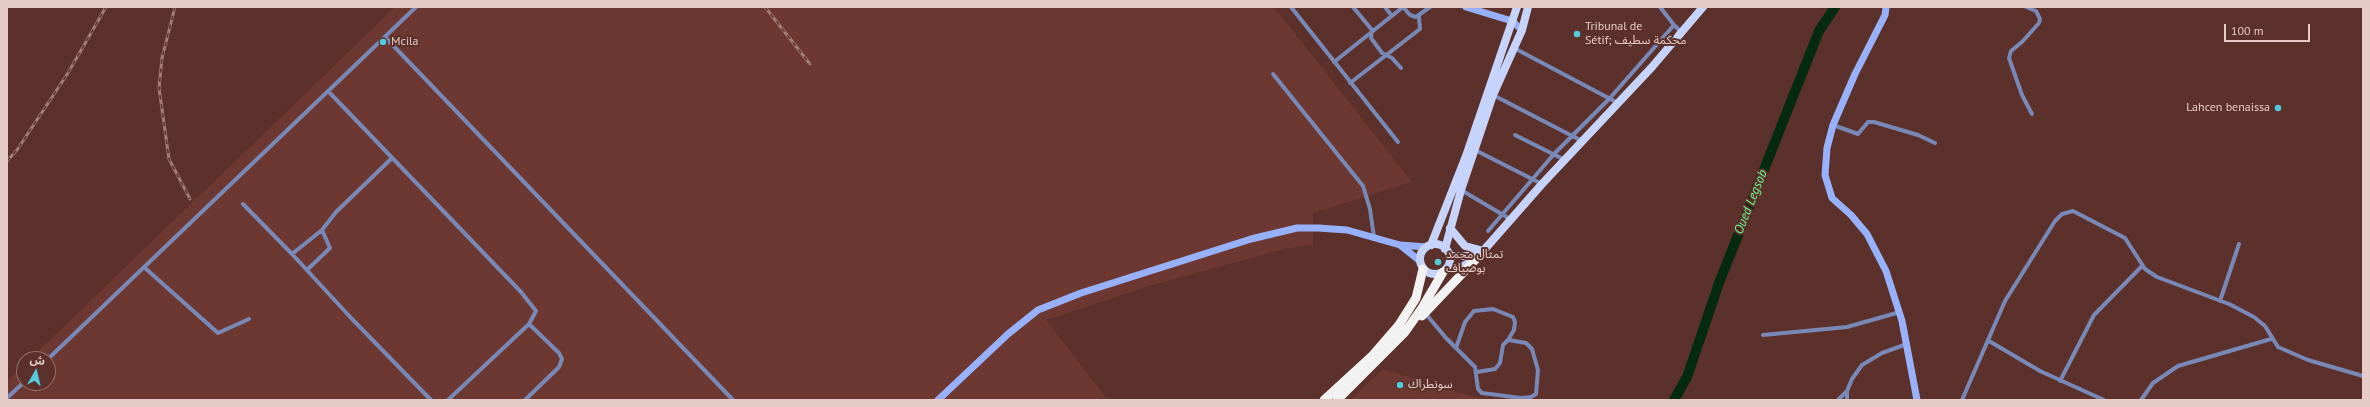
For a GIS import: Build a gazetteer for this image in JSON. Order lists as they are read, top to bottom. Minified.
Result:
{"water":["Oued Legsob"],"places":["Tribunal de Sétif; محكمة سطيف","Mcila","Lahcen benaissa","تمثال محمد بوضياف","سونطراك"],"scale_bar":"100 m","north":"top"}
